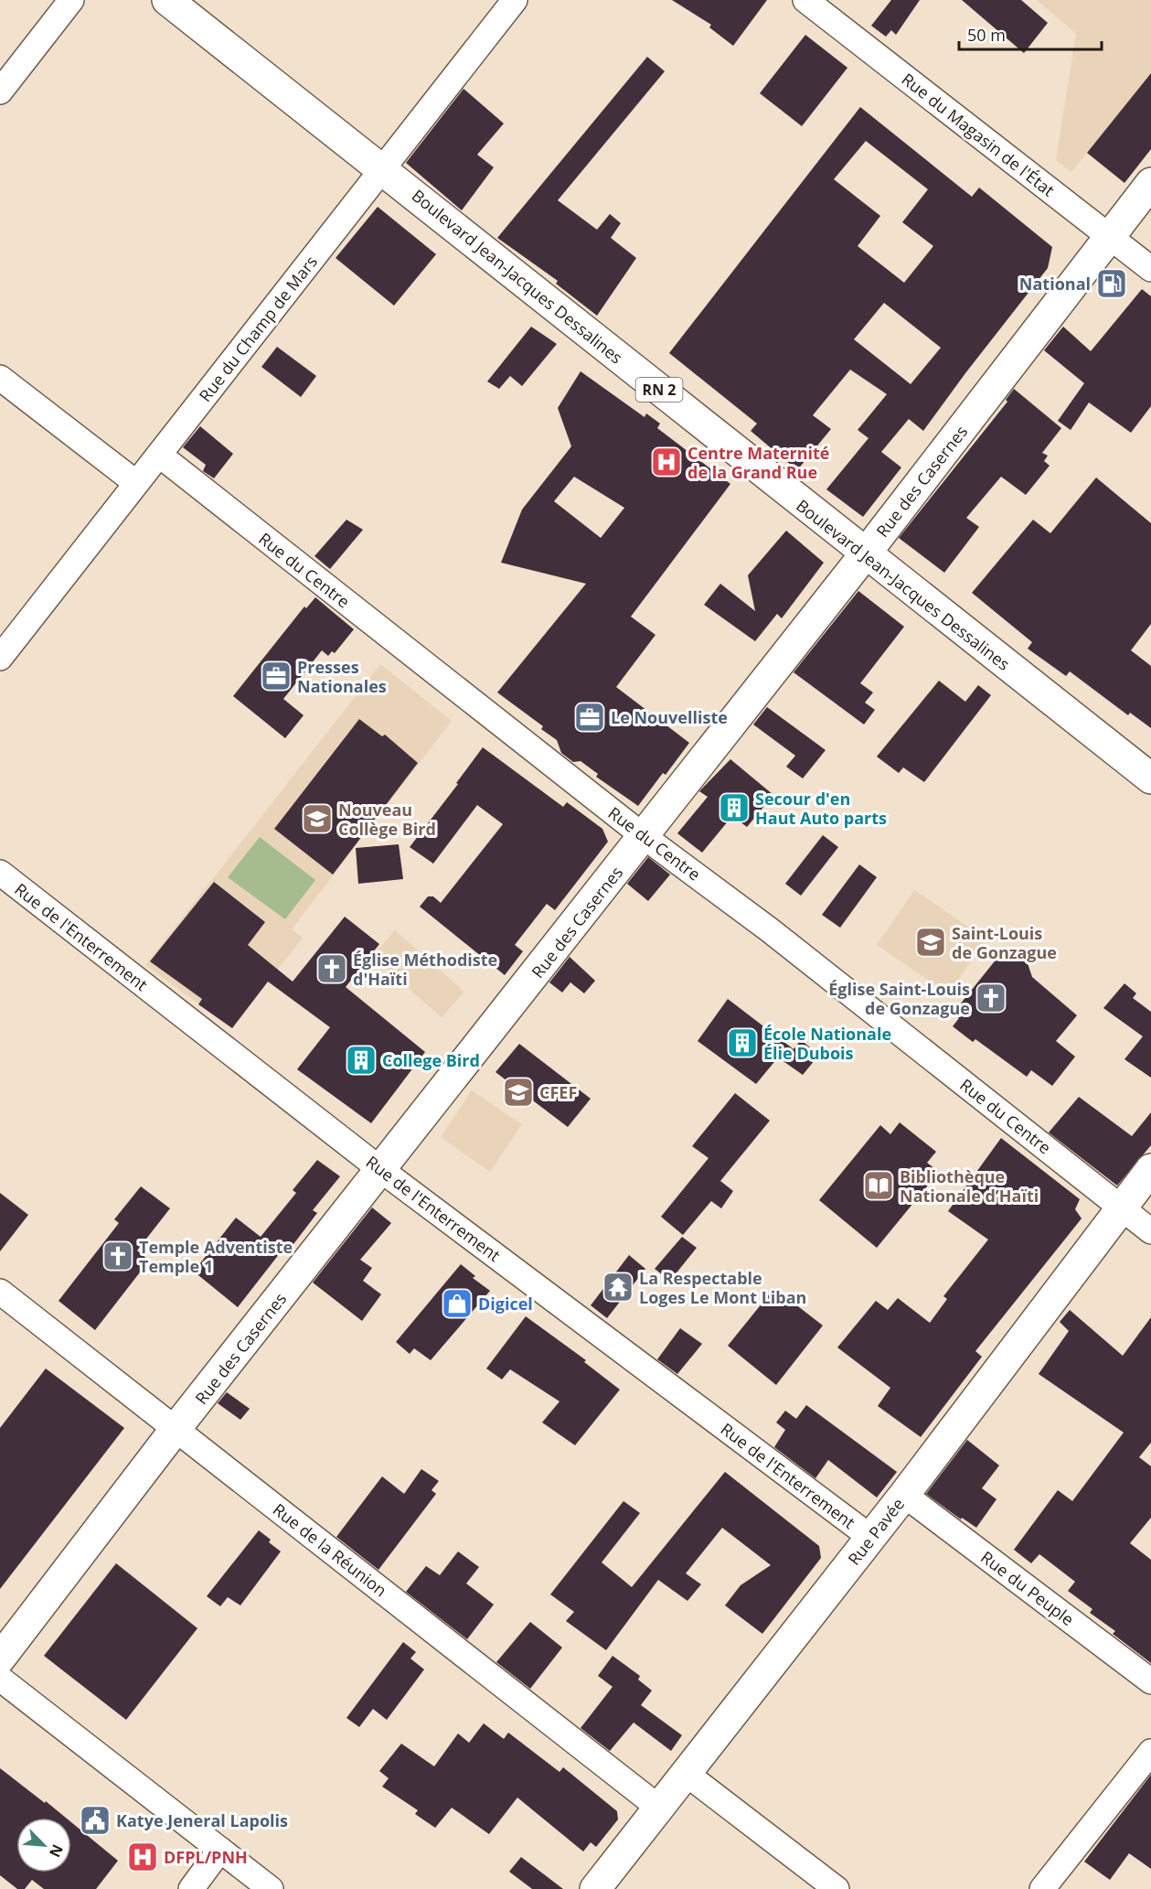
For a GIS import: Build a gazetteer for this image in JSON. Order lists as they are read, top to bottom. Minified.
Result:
{"streets":{"main road":["Boulevard Jean-Jacques Dessalines","RN 2","Rue des Casernes","Rue Pavée"],"street":["Rue du Magasin de l'État","Rue du Champ de Mars","Rue du Centre","Rue de l'Enterrement","Rue de la Réunion","Rue du Peuple"]},"crossings":[["Rue du Magasin de l'État","Rue des Casernes"],["Boulevard Jean-Jacques Dessalines","Rue du Champ de Mars"],["Boulevard Jean-Jacques Dessalines","Rue des Casernes"],["Rue du Champ de Mars","Rue du Centre"],["Rue des Casernes","Rue du Centre"],["Rue des Casernes","Rue de l'Enterrement"],["Rue des Casernes","Rue de la Réunion"],["Rue du Centre","Rue Pavée"],["Rue de l'Enterrement","Rue Pavée"],["Rue Pavée","Rue de la Réunion"],["Rue Pavée","Rue du Peuple"]],"places":{"fuel station":["National"],"hospital":["Centre Maternité de la Grand Rue","DFPL/PNH"],"office":["Presses Nationales","Le Nouvelliste"],"building":["Secour d'en Haut Auto parts","École Nationale Élie Dubois","College Bird"],"school or university":["Nouveau Collège Bird","Saint-Louis de Gonzague","CFEF"],"church":["Église Méthodiste d'Haïti","Église Saint-Louis de Gonzague","Temple Adventiste Temple 1"],"library":["Bibliothèque Nationale d’Haïti"],"temple":["La Respectable Loges Le Mont Liban"],"shop":["Digicel"],"public building":["Katye Jeneral Lapolis"]},"scale_bar":"50 m","north":"bottom right"}
